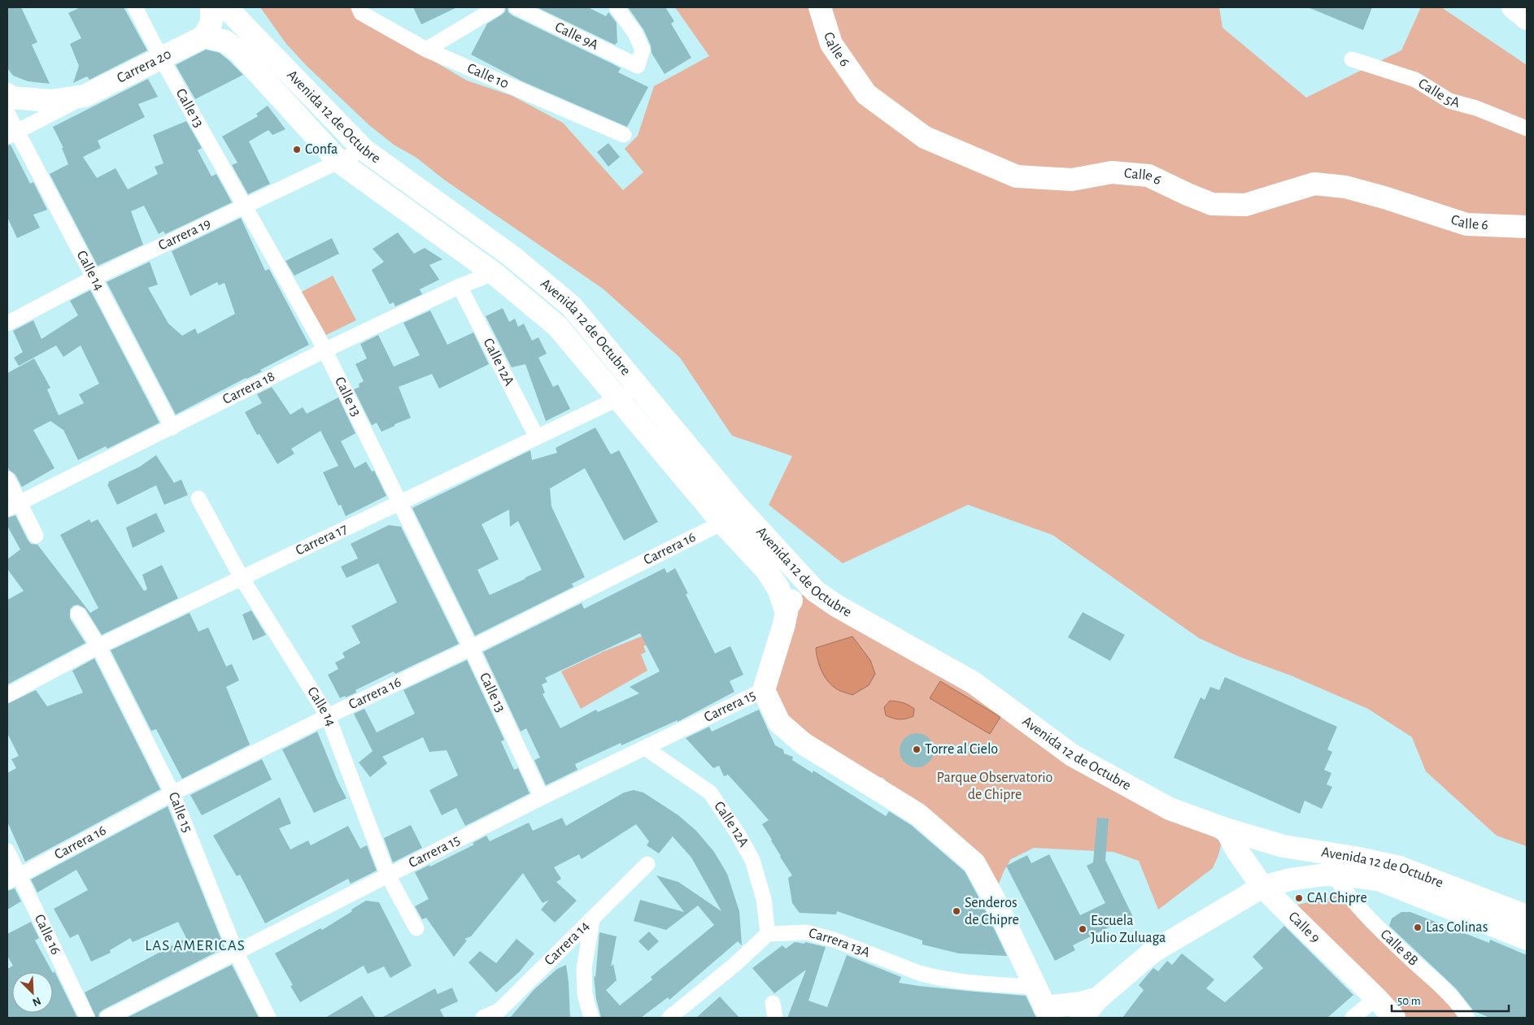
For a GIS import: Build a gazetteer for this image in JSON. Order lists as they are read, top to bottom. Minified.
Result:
{"streets":{"main road":["Calle 6","Carrera 20","Avenida 12 de Octubre","Calle 9"],"street":["Calle 9A","Calle 10","Calle 5A","Calle 13","Carrera 19","Calle 14","Calle 12A","Carrera 18","Carrera 17","Carrera 16","Carrera 15","Calle 15","Calle 16","Carrera 14","Carrera 13A","Calle 8B"]},"crossings":[["Carrera 20","Calle 13"],["Carrera 20","Avenida 12 de Octubre"],["Carrera 20","Calle 14"],["Calle 13","Carrera 19"],["Calle 13","Carrera 18"],["Calle 13","Carrera 17"],["Calle 13","Carrera 16"],["Calle 13","Carrera 15"],["Avenida 12 de Octubre","Carrera 19"],["Avenida 12 de Octubre","Carrera 18"],["Avenida 12 de Octubre","Carrera 17"],["Avenida 12 de Octubre","Carrera 16"],["Avenida 12 de Octubre","Calle 9"],["Avenida 12 de Octubre","Calle 8B"],["Carrera 19","Calle 14"],["Calle 14","Carrera 18"],["Calle 14","Carrera 17"],["Calle 14","Carrera 16"],["Calle 14","Carrera 15"],["Calle 12A","Carrera 18"],["Calle 12A","Carrera 17"],["Calle 12A","Carrera 15"],["Calle 12A","Carrera 13A"],["Carrera 17","Calle 15"],["Carrera 16","Calle 15"],["Carrera 16","Calle 16"],["Carrera 15","Calle 15"]],"districts":["LAS AMERICAS"],"parks":["Parque Observatorio de Chipre"],"places":["Confa","Torre al Cielo","CAI Chipre","Senderos de Chipre","Las Colinas","Escuela Julio Zuluaga"],"scale_bar":"50 m","north":"bottom right"}
